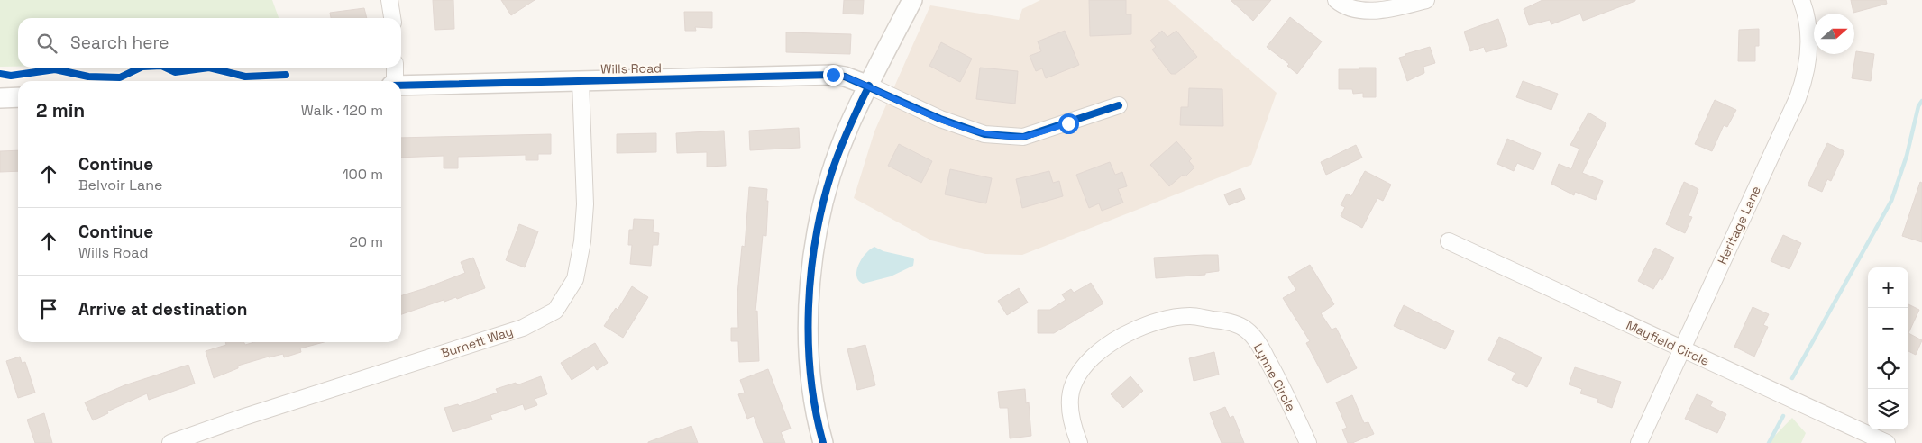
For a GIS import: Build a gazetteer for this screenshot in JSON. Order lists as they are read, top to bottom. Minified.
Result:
{"streets":{"street":["Wills Road","Heritage Lane","Burnett Way","Mayfield Circle","Lynne Circle"]},"crossings":[["Wills Road","Burnett Way"],["Heritage Lane","Mayfield Circle"]],"north":"right","page":{"search":"Search here","heading":["2 min","Walk · 120 m"],"list":[["Continue","Belvoir Lane","100 m"],["Continue","Wills Road","20 m"],"Arrive at destination"],"map_buttons":["+","−"]}}
